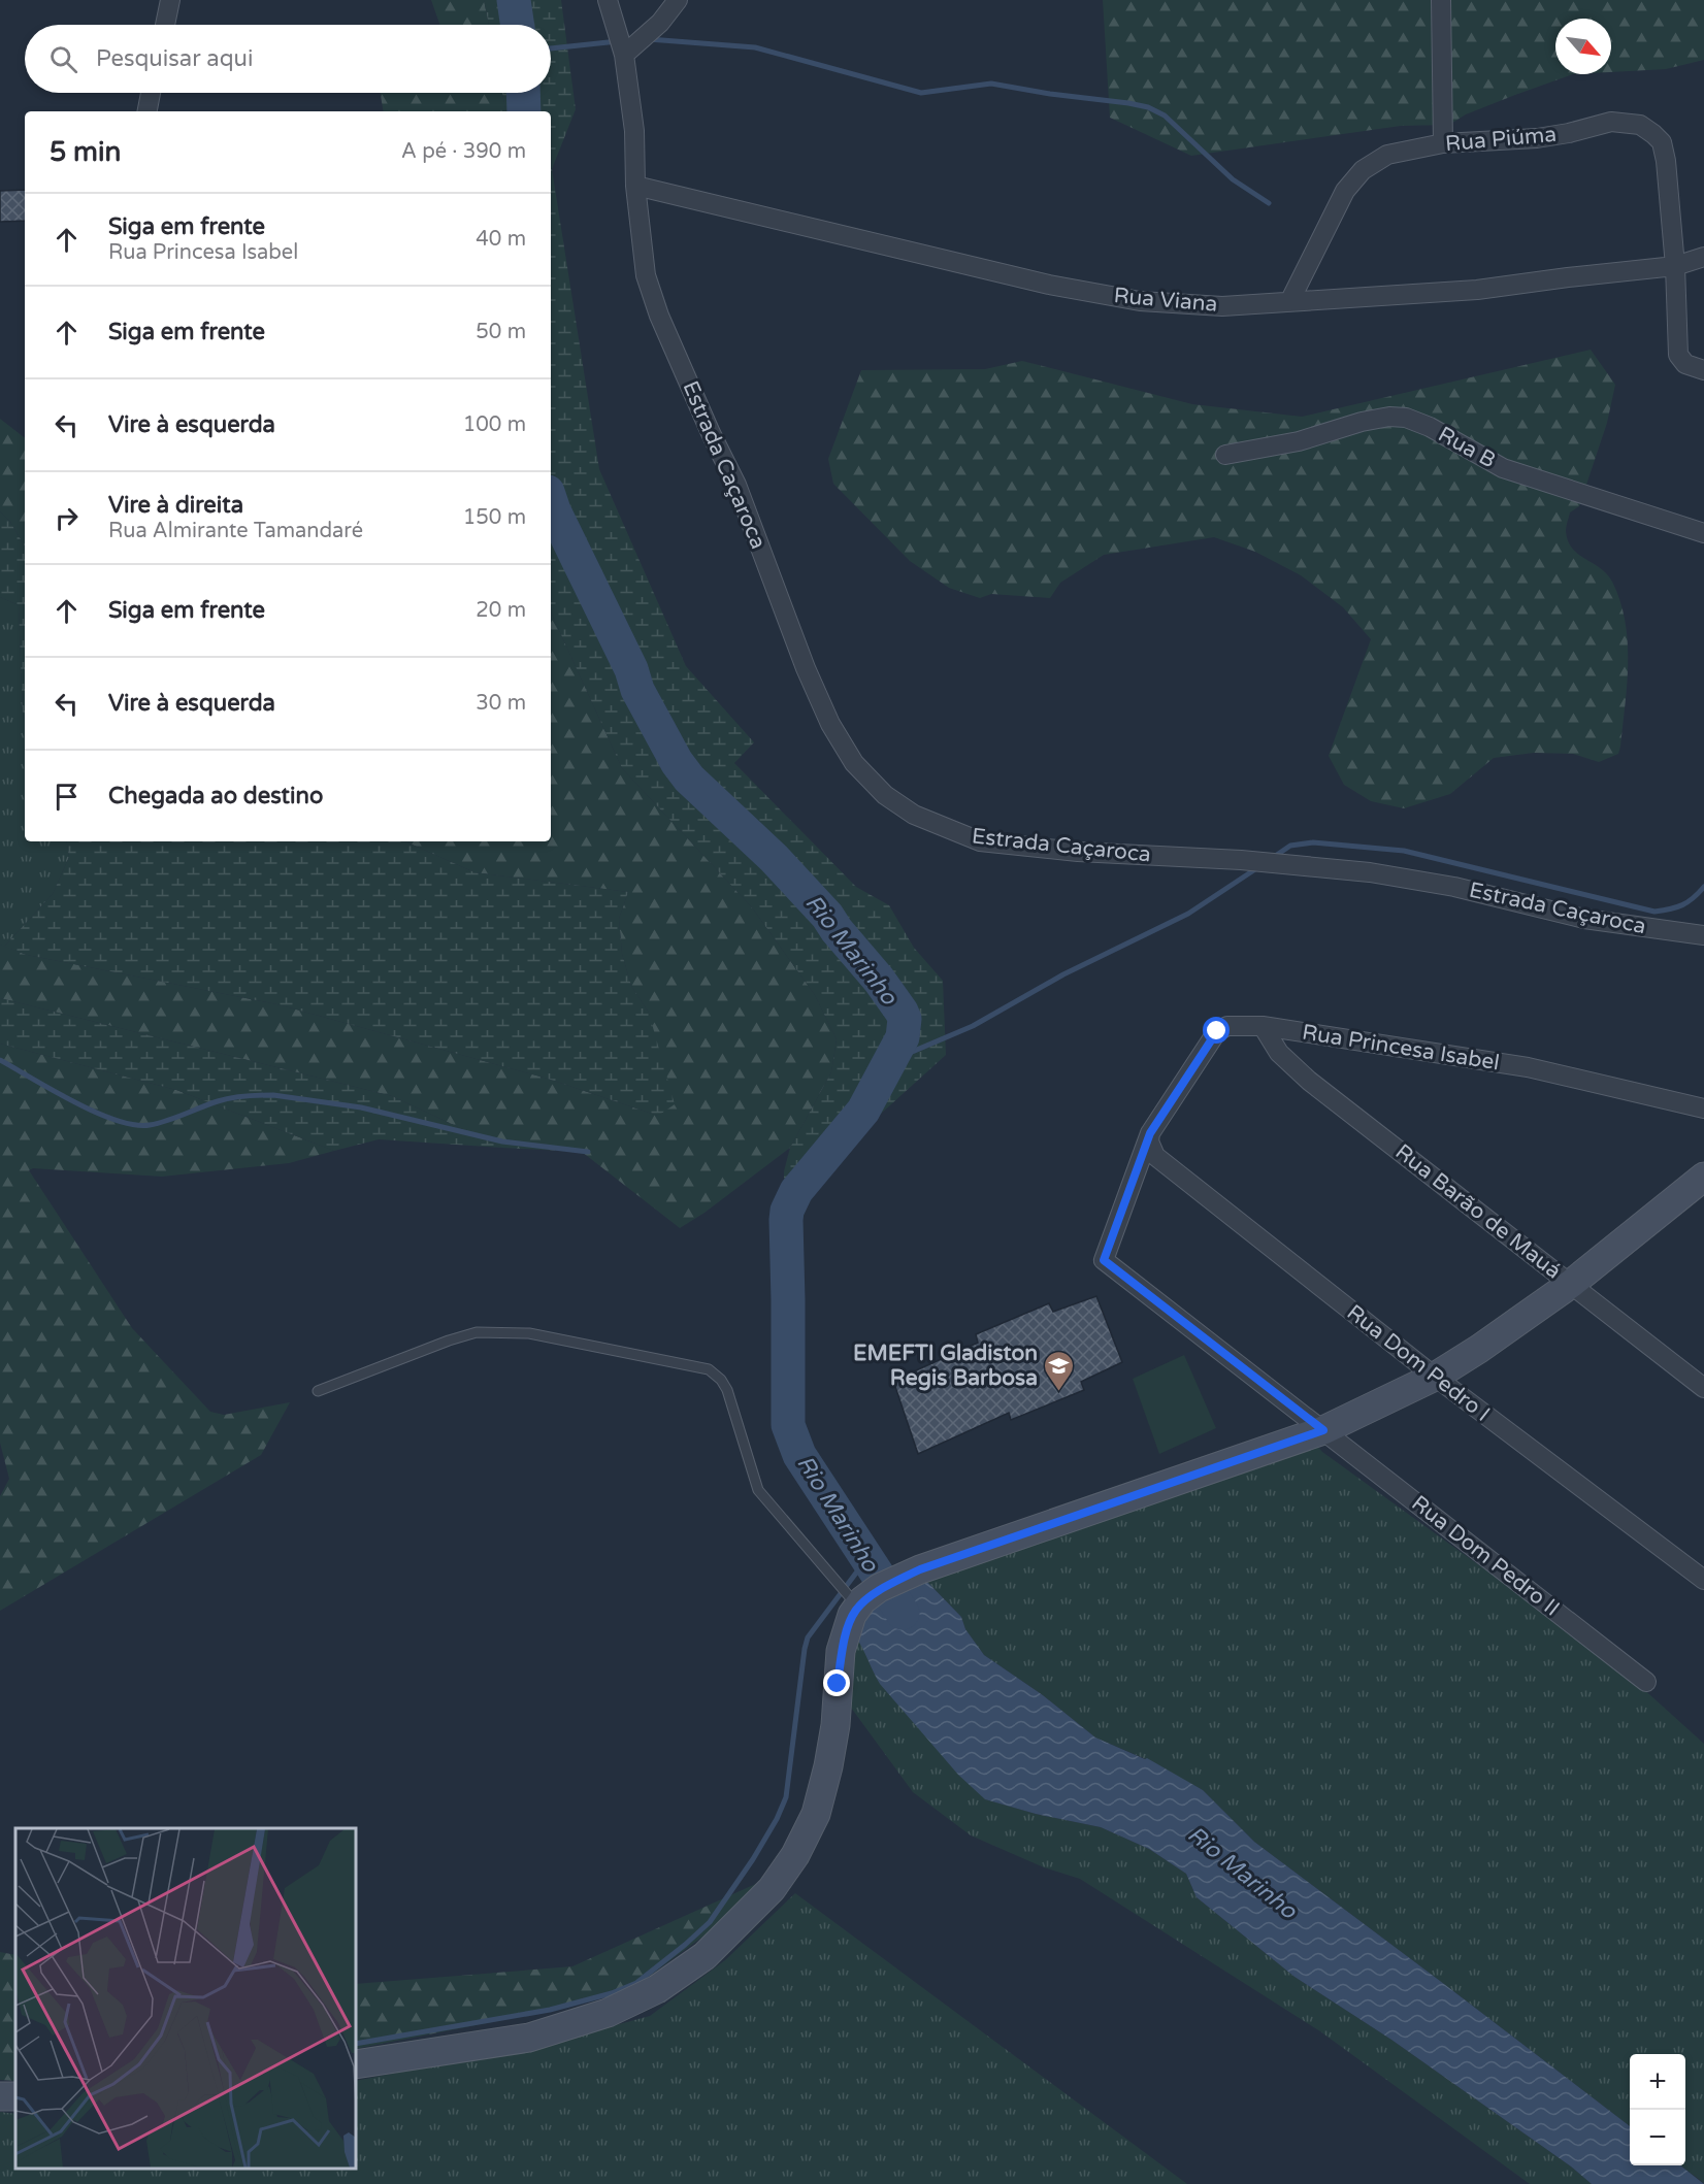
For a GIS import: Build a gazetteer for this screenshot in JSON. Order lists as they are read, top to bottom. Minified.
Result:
{"streets":{"street":["Rua Piúma","Rua Viana","Rua B","Estrada Caçaroca","Rua Princesa Isabel","Rua Barão de Mauá","Rua Dom Pedro I","Rua Dom Pedro II"]},"crossings":[["Rua Piúma","Rua Viana"],["Rua Viana","Estrada Caçaroca"],["Rua Princesa Isabel","Rua Barão de Mauá"],["Rua Princesa Isabel","Rua Dom Pedro I"],["Rua Princesa Isabel","Rua Dom Pedro II"],["Rua Dom Pedro I","Rua Dom Pedro II"]],"water":["Rio Marinho"],"places":{"school or university":["EMEFTI Gladiston Regis Barbosa"]},"north":"bottom right","page":{"search":"Pesquisar aqui","heading":["5 min","A pé · 390 m"],"list":[["Siga em frente","Rua Princesa Isabel","40 m"],["Siga em frente","50 m"],["Vire à esquerda","100 m"],["Vire à direita","Rua Almirante Tamandaré","150 m"],["Siga em frente","20 m"],["Vire à esquerda","30 m"],"Chegada ao destino"],"map_buttons":["+","−"]}}
